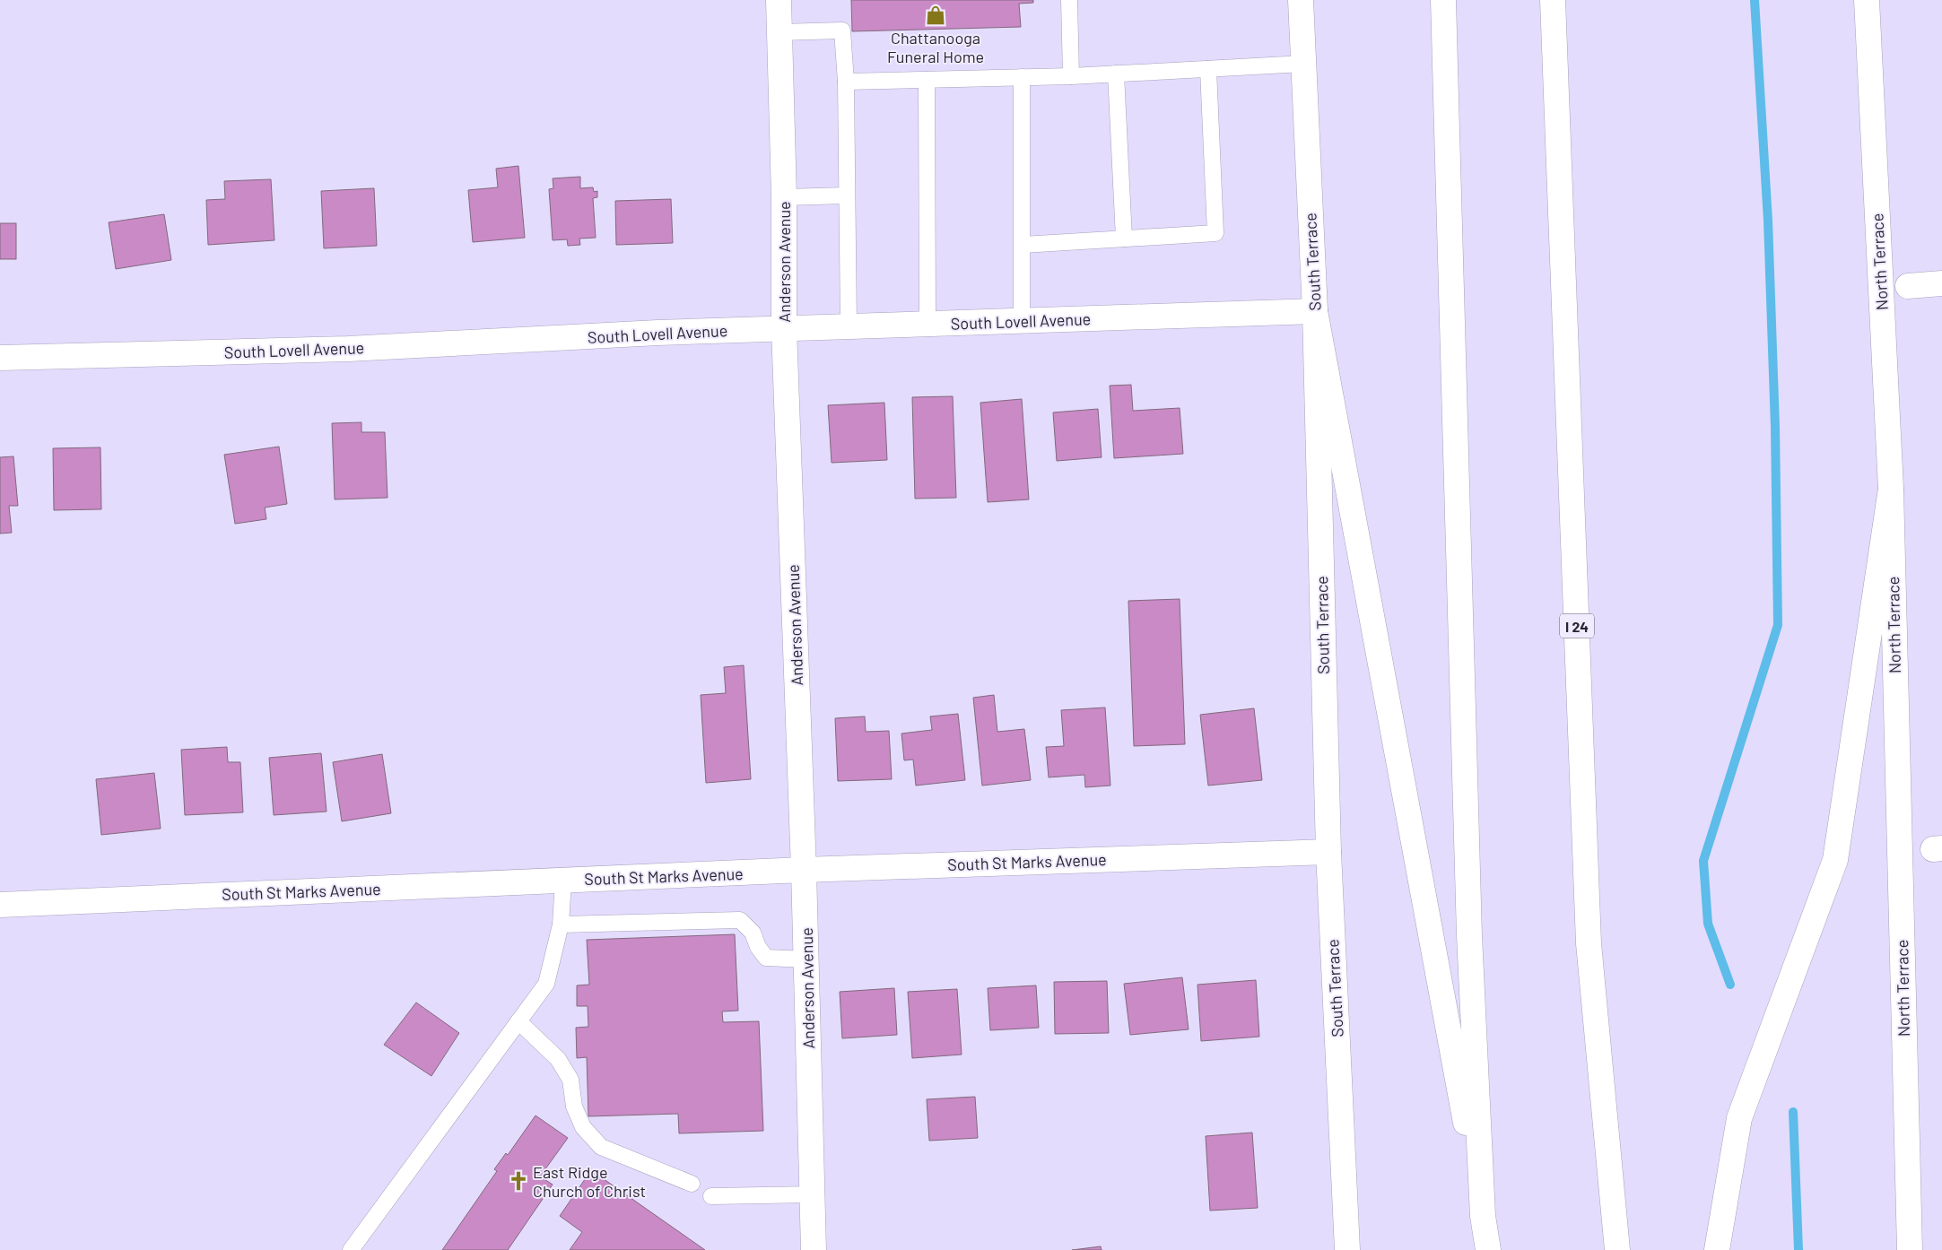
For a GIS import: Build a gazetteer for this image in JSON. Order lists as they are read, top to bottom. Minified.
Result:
{"streets":{"main road":["Anderson Avenue","South Terrace","North Terrace","South Lovell Avenue","I 24","South St Marks Avenue"]},"crossings":[["Anderson Avenue","South Lovell Avenue"],["Anderson Avenue","South St Marks Avenue"],["South Terrace","South Lovell Avenue"],["South Terrace","South St Marks Avenue"]],"places":{"shop":["Chattanooga Funeral Home"],"church":["East Ridge Church of Christ"]}}
